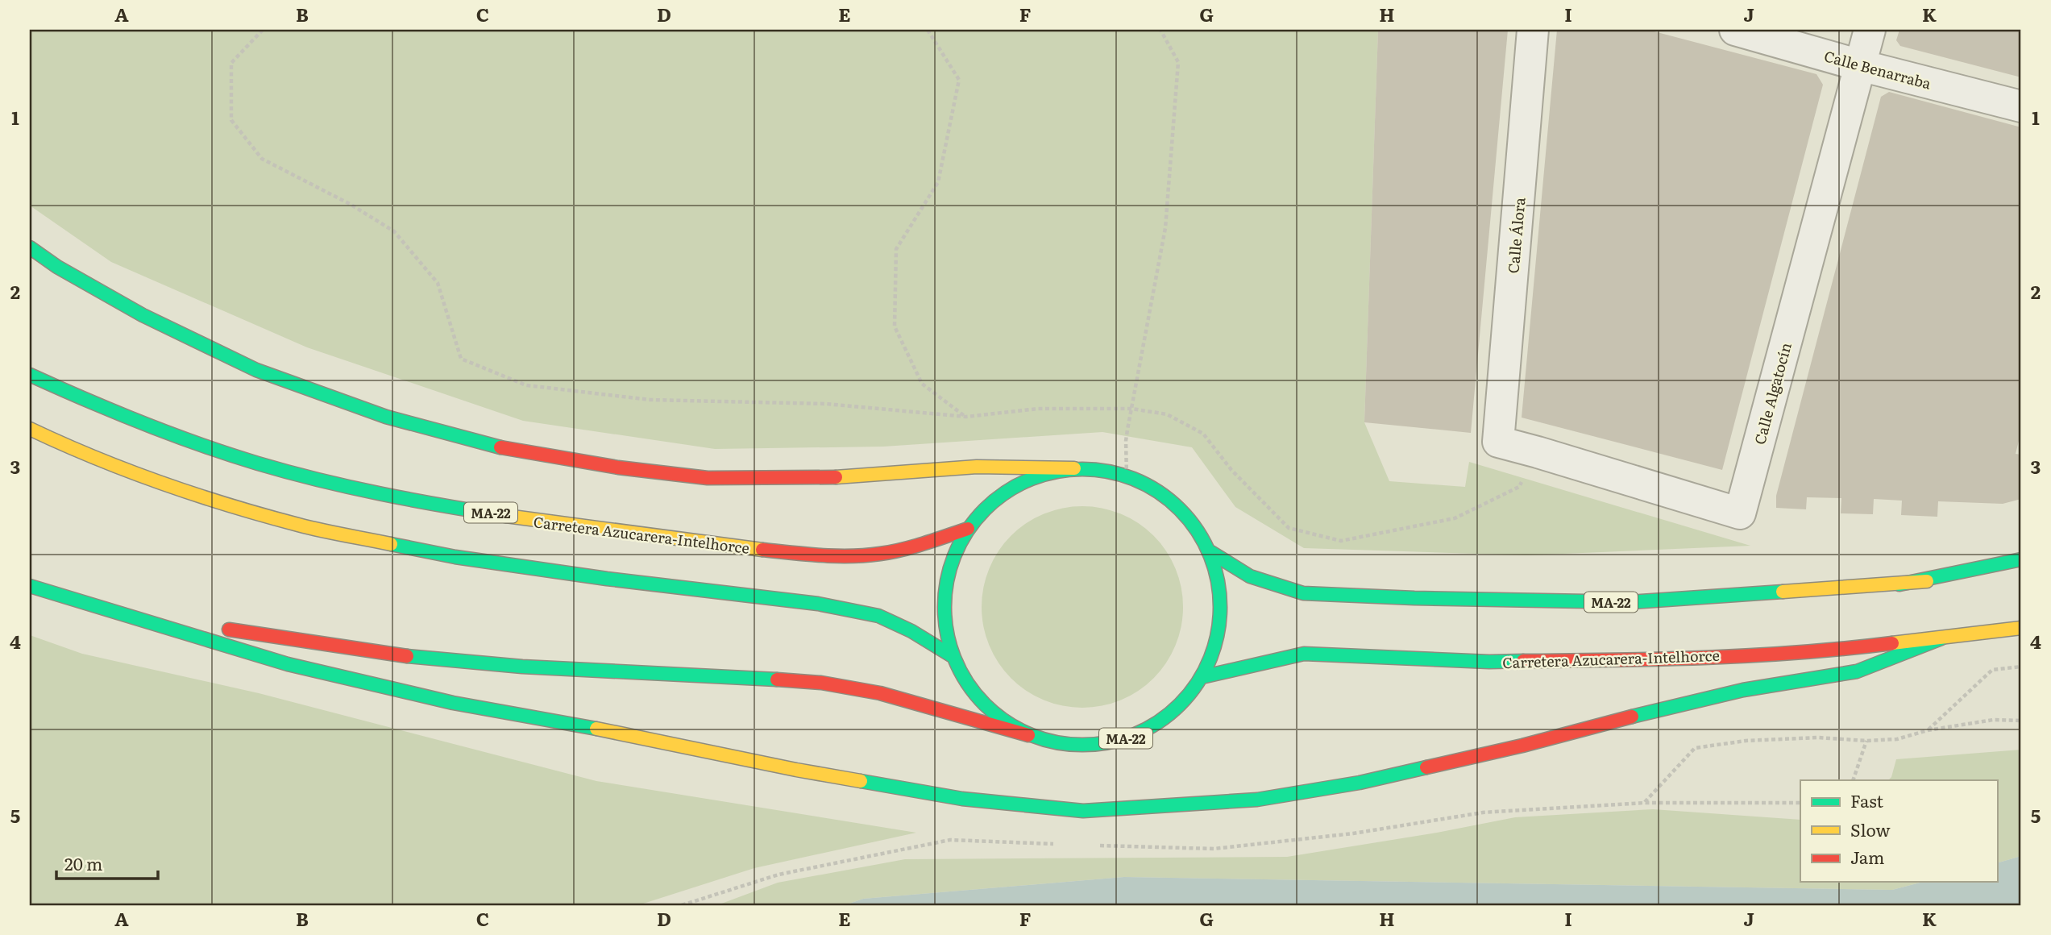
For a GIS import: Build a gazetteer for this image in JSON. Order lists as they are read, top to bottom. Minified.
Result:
{"streets":{"main road":["MA-22","Carretera Azucarera-Intelhorce"],"street":["Calle Benarraba","Calle Álora","Calle Algatocín"]},"crossings":[["Calle Benarraba","Calle Algatocín"],["Calle Álora","Calle Algatocín"],["MA-22","Carretera Azucarera-Intelhorce"]],"legend":["Fast","Slow","Jam"],"scale_bar":"20 m","grid":{"columns":["A","B","C","D","E","F","G","H","I","J","K"],"rows":["1","2","3","4","5"]}}
